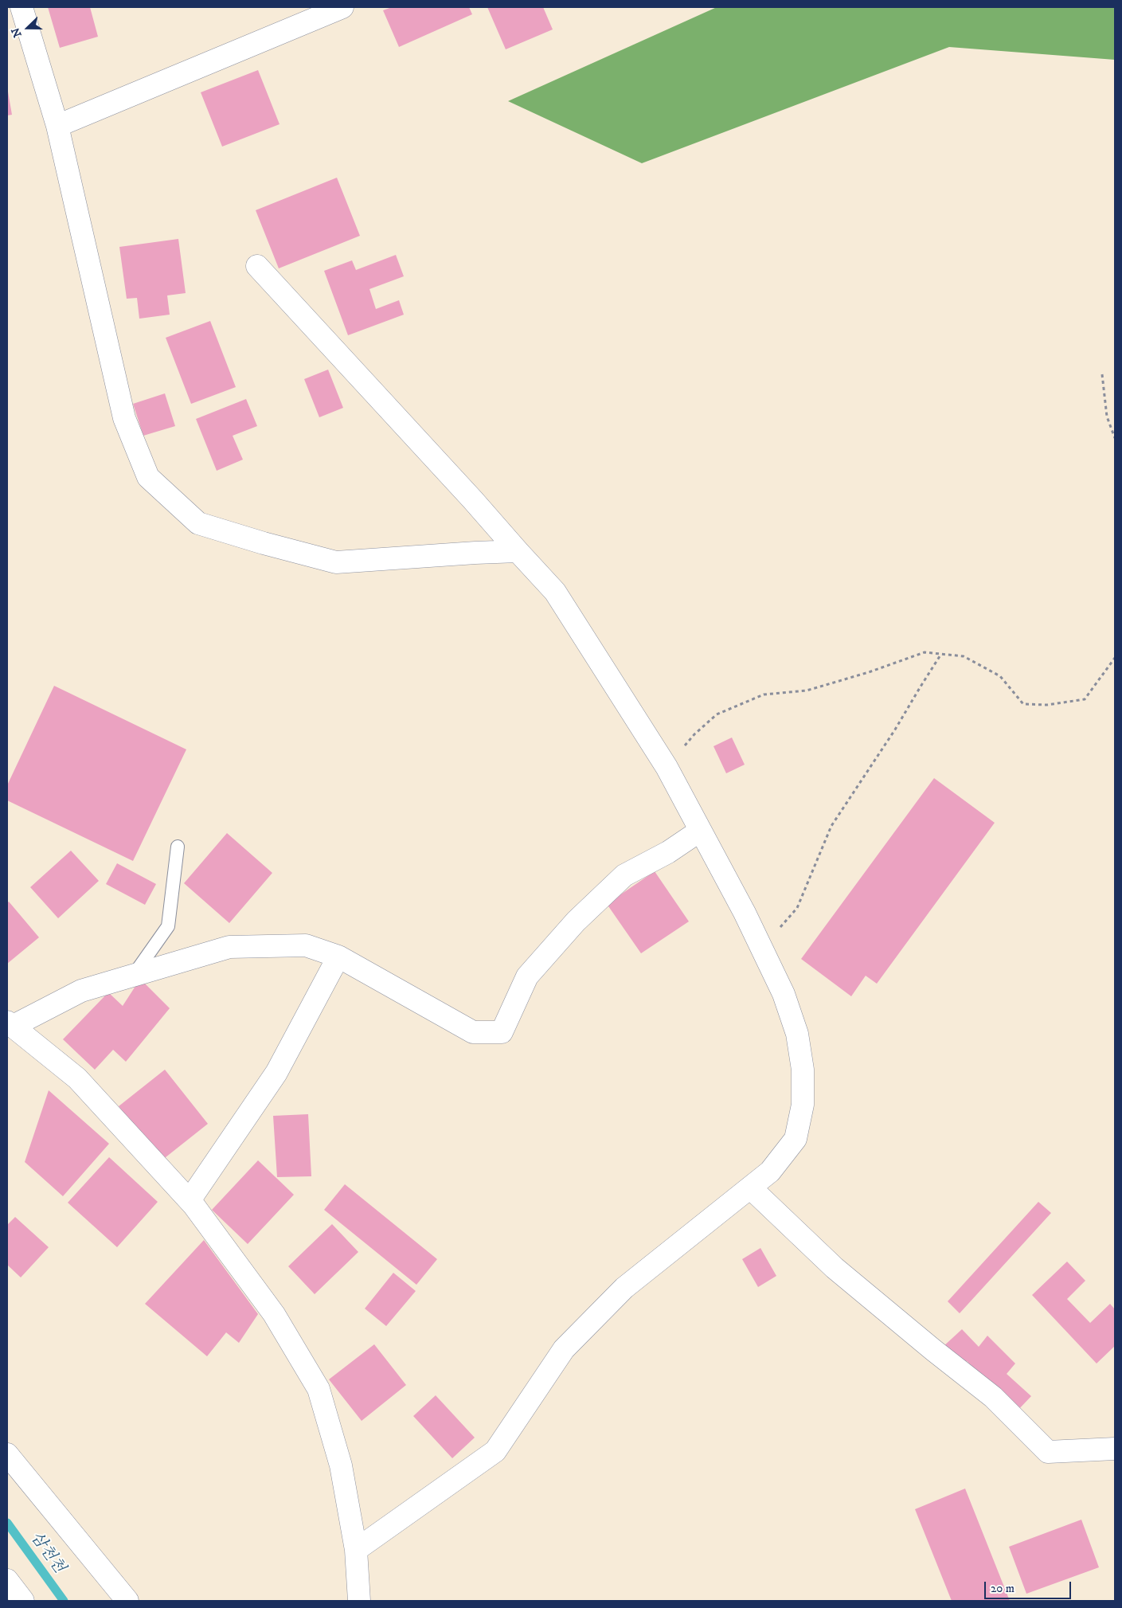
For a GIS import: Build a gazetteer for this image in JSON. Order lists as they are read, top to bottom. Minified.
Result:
{"water":["삼천천"],"scale_bar":"20 m","north":"left"}
